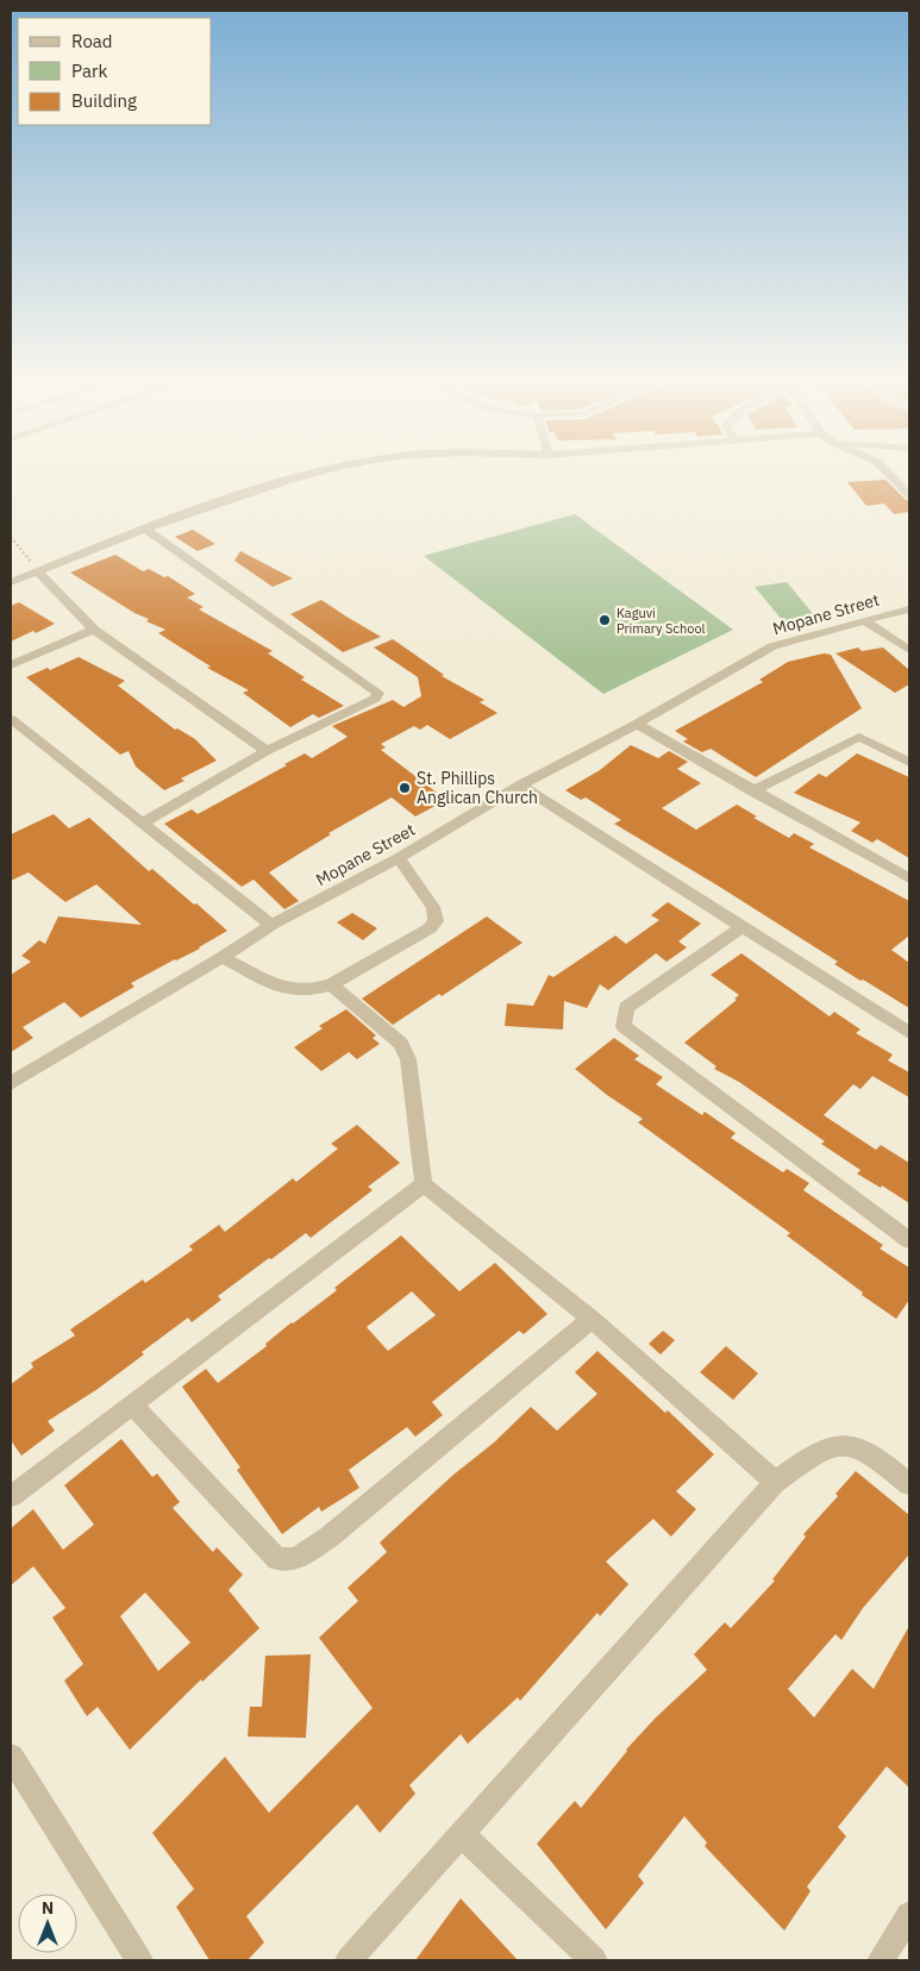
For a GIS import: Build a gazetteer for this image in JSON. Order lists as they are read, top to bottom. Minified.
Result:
{"streets":{"street":["Mopane Street"]},"places":["Kaguvi Primary School","St. Phillips Anglican Church"],"legend":["Road","Park","Building"],"north":"top"}
